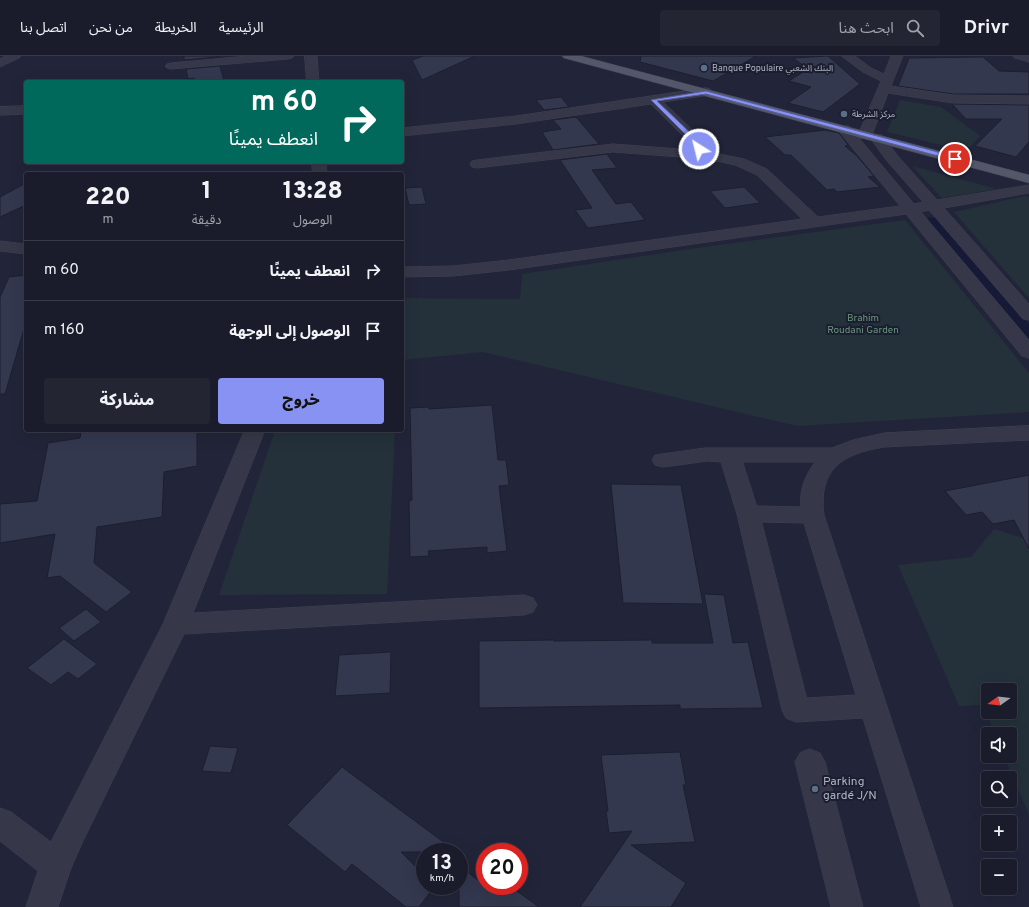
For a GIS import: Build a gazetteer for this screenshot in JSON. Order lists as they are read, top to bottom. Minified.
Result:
{"parks":["Brahim Roudani Garden"],"places":["Banque Populaire البنك الشعبي","مركز الشرطة","Parking gardé J/N"],"north":"left","page":{"header":"Drivr","search":"ابحث هنا","nav":["الرئيسية","الخريطة","من نحن","اتصل بنا"],"turn":["60 m","انعطف يمينًا"],"eta":["13:28","الوصول","1","دقيقة","220","m"],"list":[{"name":"انعطف يمينًا","value":"60 m"},{"name":"الوصول إلى الوجهة","value":"160 m"}],"buttons":["خروج","مشاركة"],"map_buttons":["+","−"],"speed":"13 km/h","limit":"20"}}
